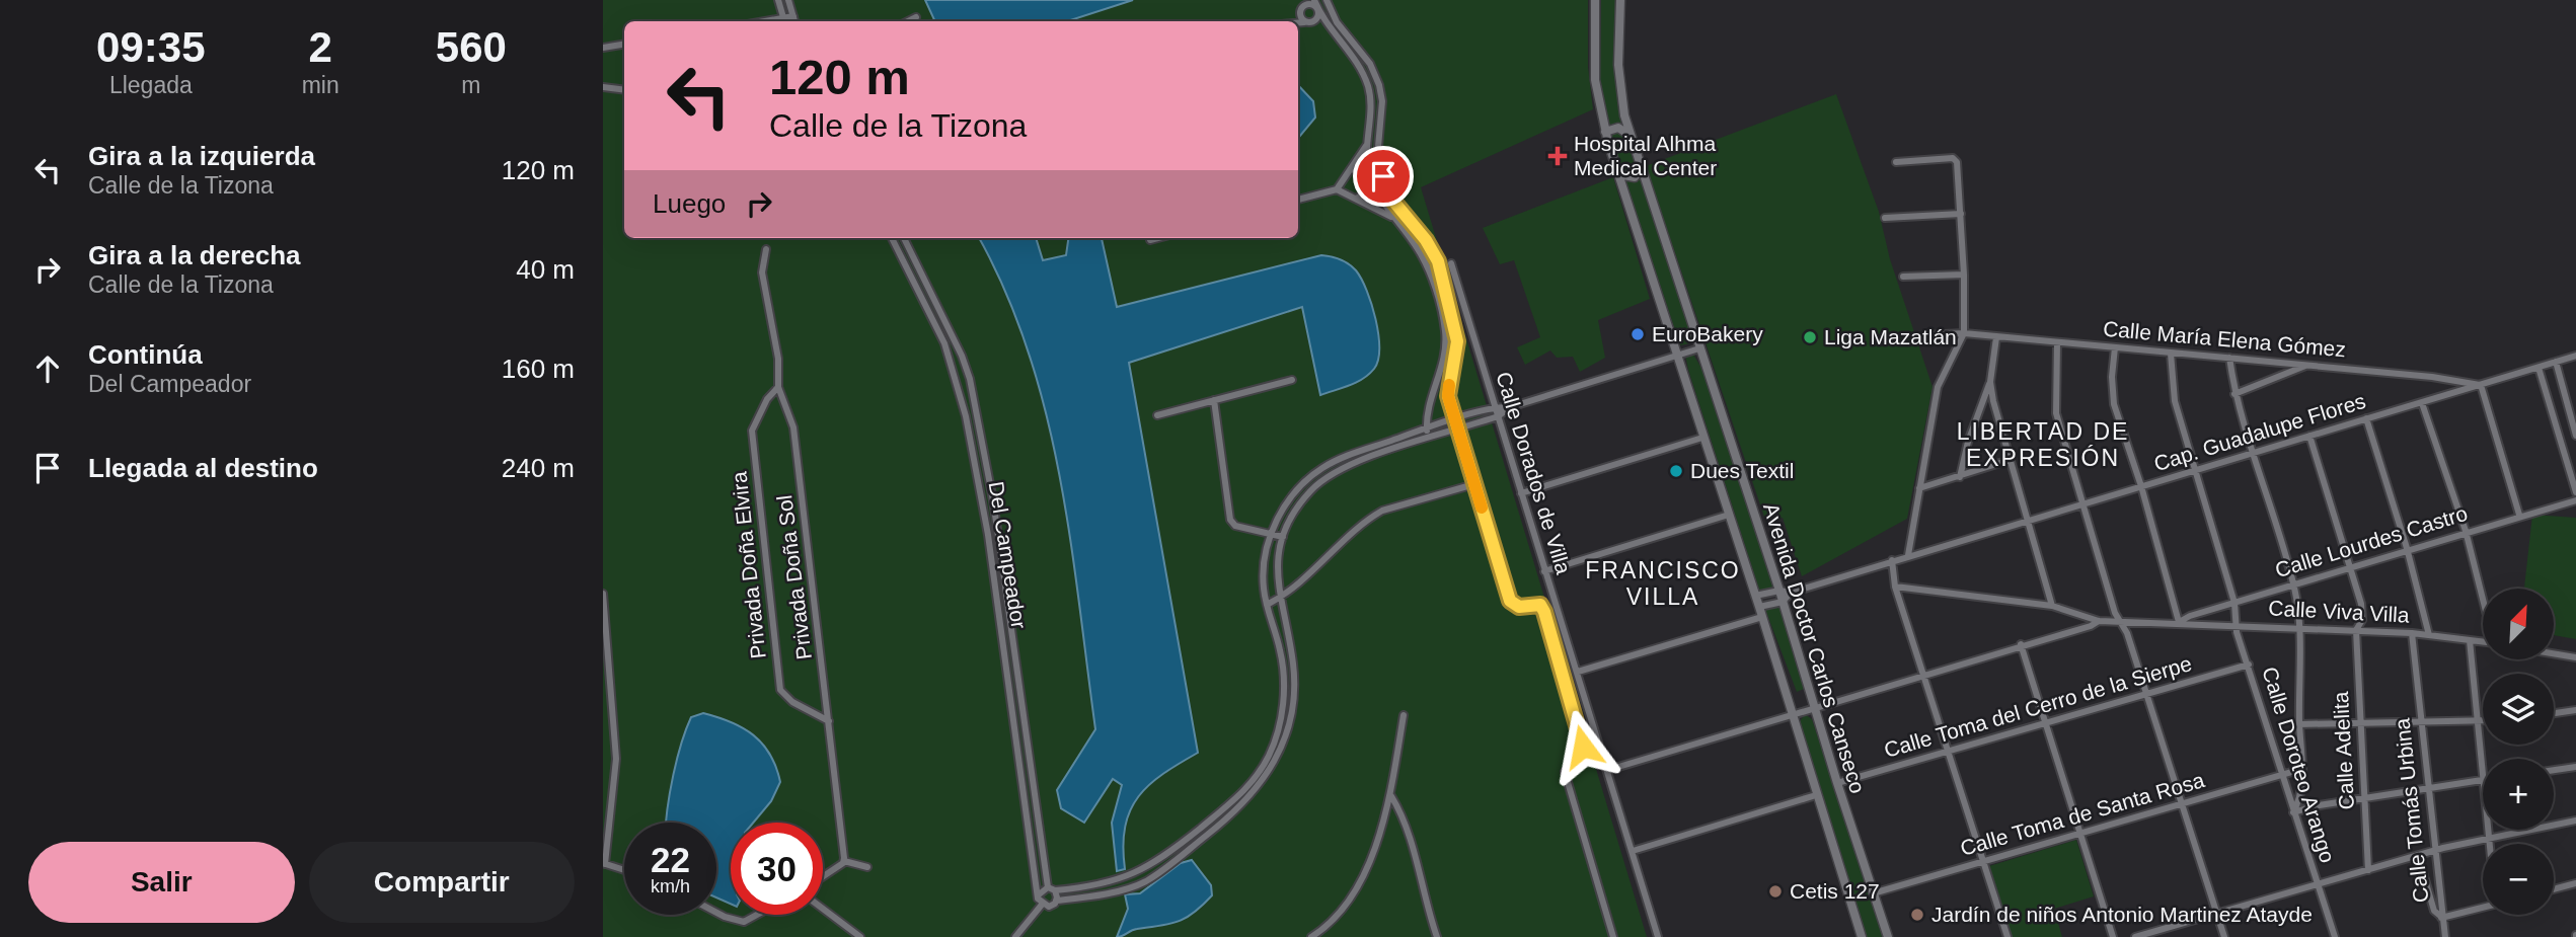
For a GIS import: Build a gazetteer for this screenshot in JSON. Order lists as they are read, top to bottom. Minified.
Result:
{"streets":{"main road":["Avenida Doctor Carlos Canseco"],"street":["Calle María Elena Gómez","Cap. Guadalupe Flores","Calle Dorados de Villa","Calle Lourdes Castro","Del Campeador","Privada Doña Elvira","Privada Doña Sol","Calle Viva Villa","Calle Toma del Cerro de la Sierpe","Calle Adelita","Calle Doroteo Arango","Calle Tomás Urbina","Calle Toma de Santa Rosa"]},"crossings":[["Calle María Elena Gómez","Cap. Guadalupe Flores"],["Calle María Elena Gómez","Calle Doroteo Arango"],["Cap. Guadalupe Flores","Avenida Doctor Carlos Canseco"],["Cap. Guadalupe Flores","Calle Adelita"],["Cap. Guadalupe Flores","Calle Doroteo Arango"],["Calle Lourdes Castro","Calle Viva Villa"],["Calle Lourdes Castro","Calle Adelita"],["Calle Lourdes Castro","Calle Doroteo Arango"],["Privada Doña Elvira","Privada Doña Sol"],["Calle Viva Villa","Calle Adelita"],["Calle Viva Villa","Calle Doroteo Arango"],["Calle Viva Villa","Calle Tomás Urbina"],["Avenida Doctor Carlos Canseco","Calle Toma del Cerro de la Sierpe"],["Avenida Doctor Carlos Canseco","Calle Toma de Santa Rosa"],["Calle Toma del Cerro de la Sierpe","Calle Doroteo Arango"],["Calle Doroteo Arango","Calle Toma de Santa Rosa"]],"districts":["LIBERTAD DE EXPRESIÓN","FRANCISCO VILLA"],"places":{"health":["Hospital Alhma Medical Center"],"other":["EuroBakery","Liga Mazatlán","Dues Textil","Cetis 127","Jardín de niños Antonio Martinez Atayde"]},"north":"top right","page":{"eta":["09:35","Llegada","2","min","560","m"],"turn":["120 m","Calle de la Tizona"],"list":[{"name":"Gira a la izquierda","note":"Calle de la Tizona","value":"120 m"},{"name":"Gira a la derecha","note":"Calle de la Tizona","value":"40 m"},{"name":"Continúa","note":"Del Campeador","value":"160 m"},{"name":"Llegada al destino","value":"240 m"}],"then":"Luego","map_buttons":["+","−"],"speed":"22 km/h","limit":"30","buttons":["Salir","Compartir"]}}
